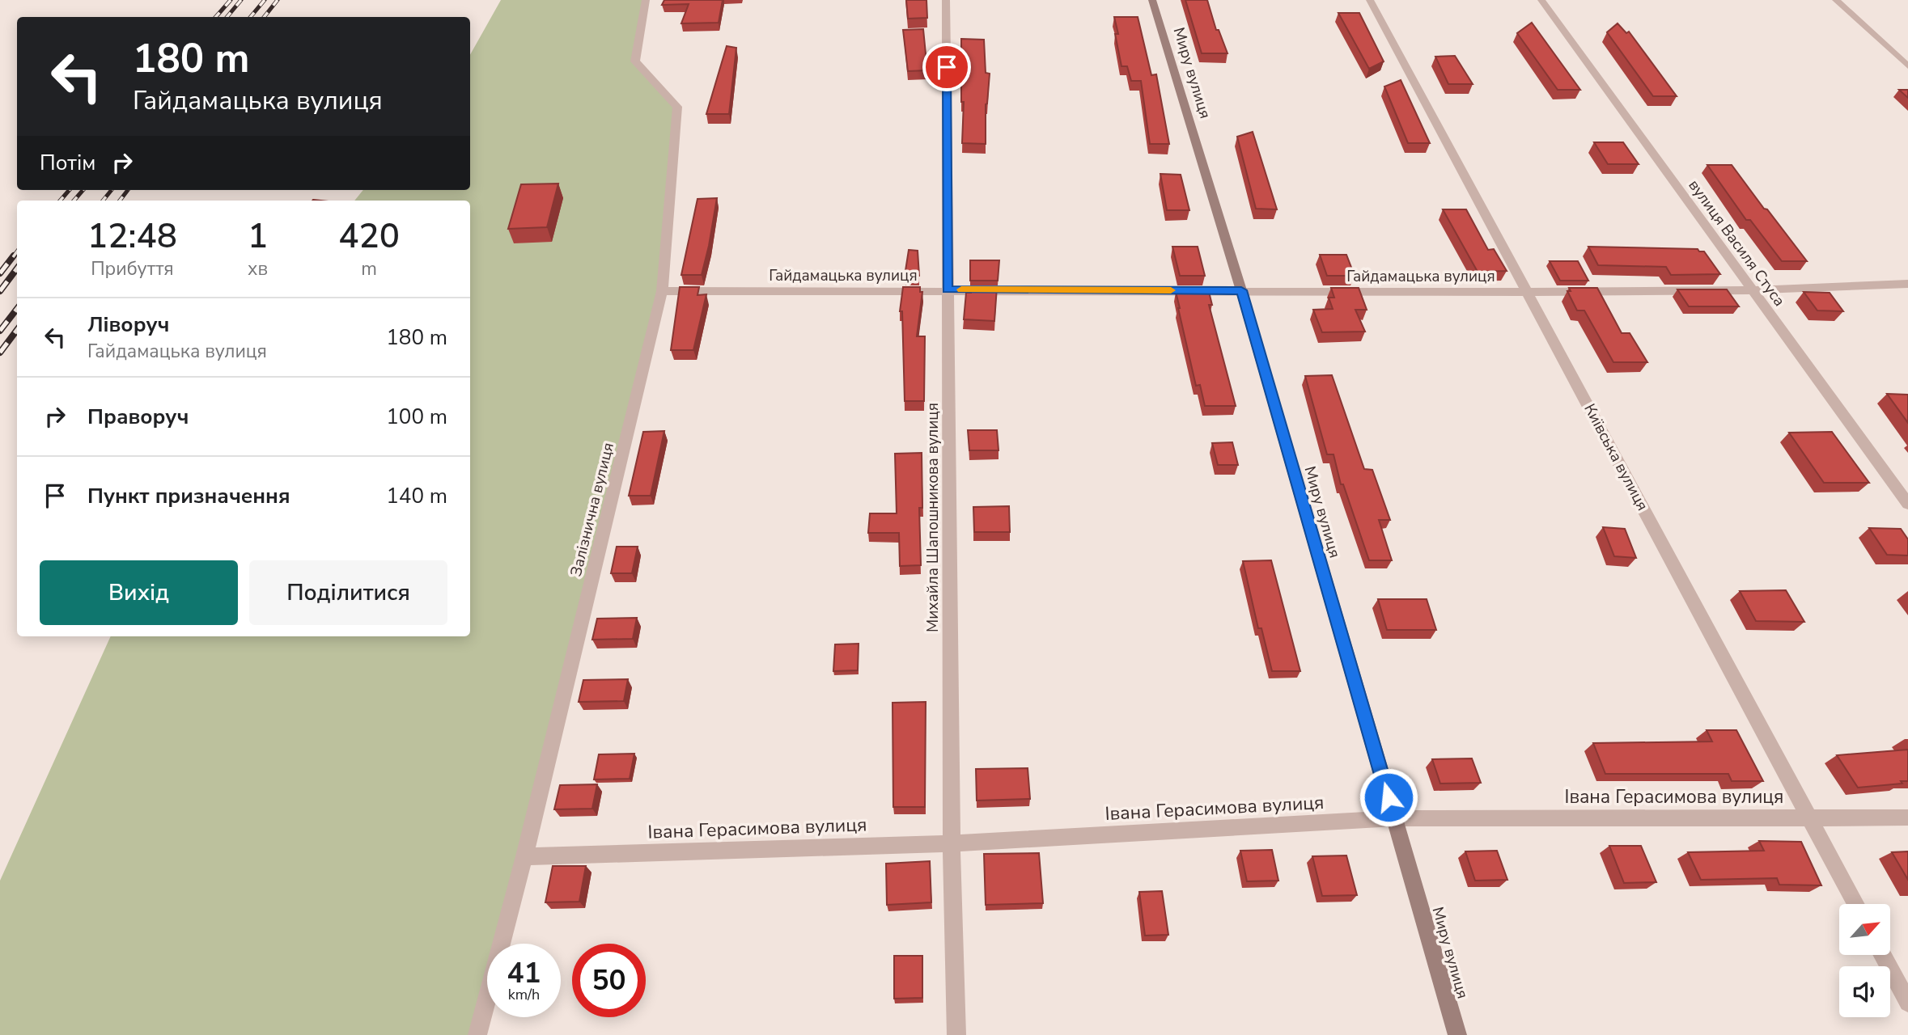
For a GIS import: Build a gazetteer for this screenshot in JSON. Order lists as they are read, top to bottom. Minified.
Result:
{"streets":{"main road":["Миру вулиця"],"street":["вулиця Василя Стуса","Гайдамацька вулиця","Київська вулиця","Залізнична вулиця","Михайла Шапошникова вулиця","Івана Герасимова вулиця"]},"crossings":[["Миру вулиця","Гайдамацька вулиця"],["Миру вулиця","Івана Герасимова вулиця"],["вулиця Василя Стуса","Гайдамацька вулиця"],["Гайдамацька вулиця","Київська вулиця"],["Гайдамацька вулиця","Залізнична вулиця"],["Гайдамацька вулиця","Михайла Шапошникова вулиця"],["Київська вулиця","Івана Герасимова вулиця"],["Залізнична вулиця","Івана Герасимова вулиця"],["Михайла Шапошникова вулиця","Івана Герасимова вулиця"]],"north":"top right","page":{"turn":["180 m","Гайдамацька вулиця"],"then":"Потім","eta":["12:48","Прибуття","1","хв","420","m"],"list":[{"name":"Ліворуч","note":"Гайдамацька вулиця","value":"180 m"},{"name":"Праворуч","value":"100 m"},{"name":"Пункт призначення","value":"140 m"}],"buttons":["Вихід","Поділитися"],"speed":"41 km/h","limit":"50"}}
